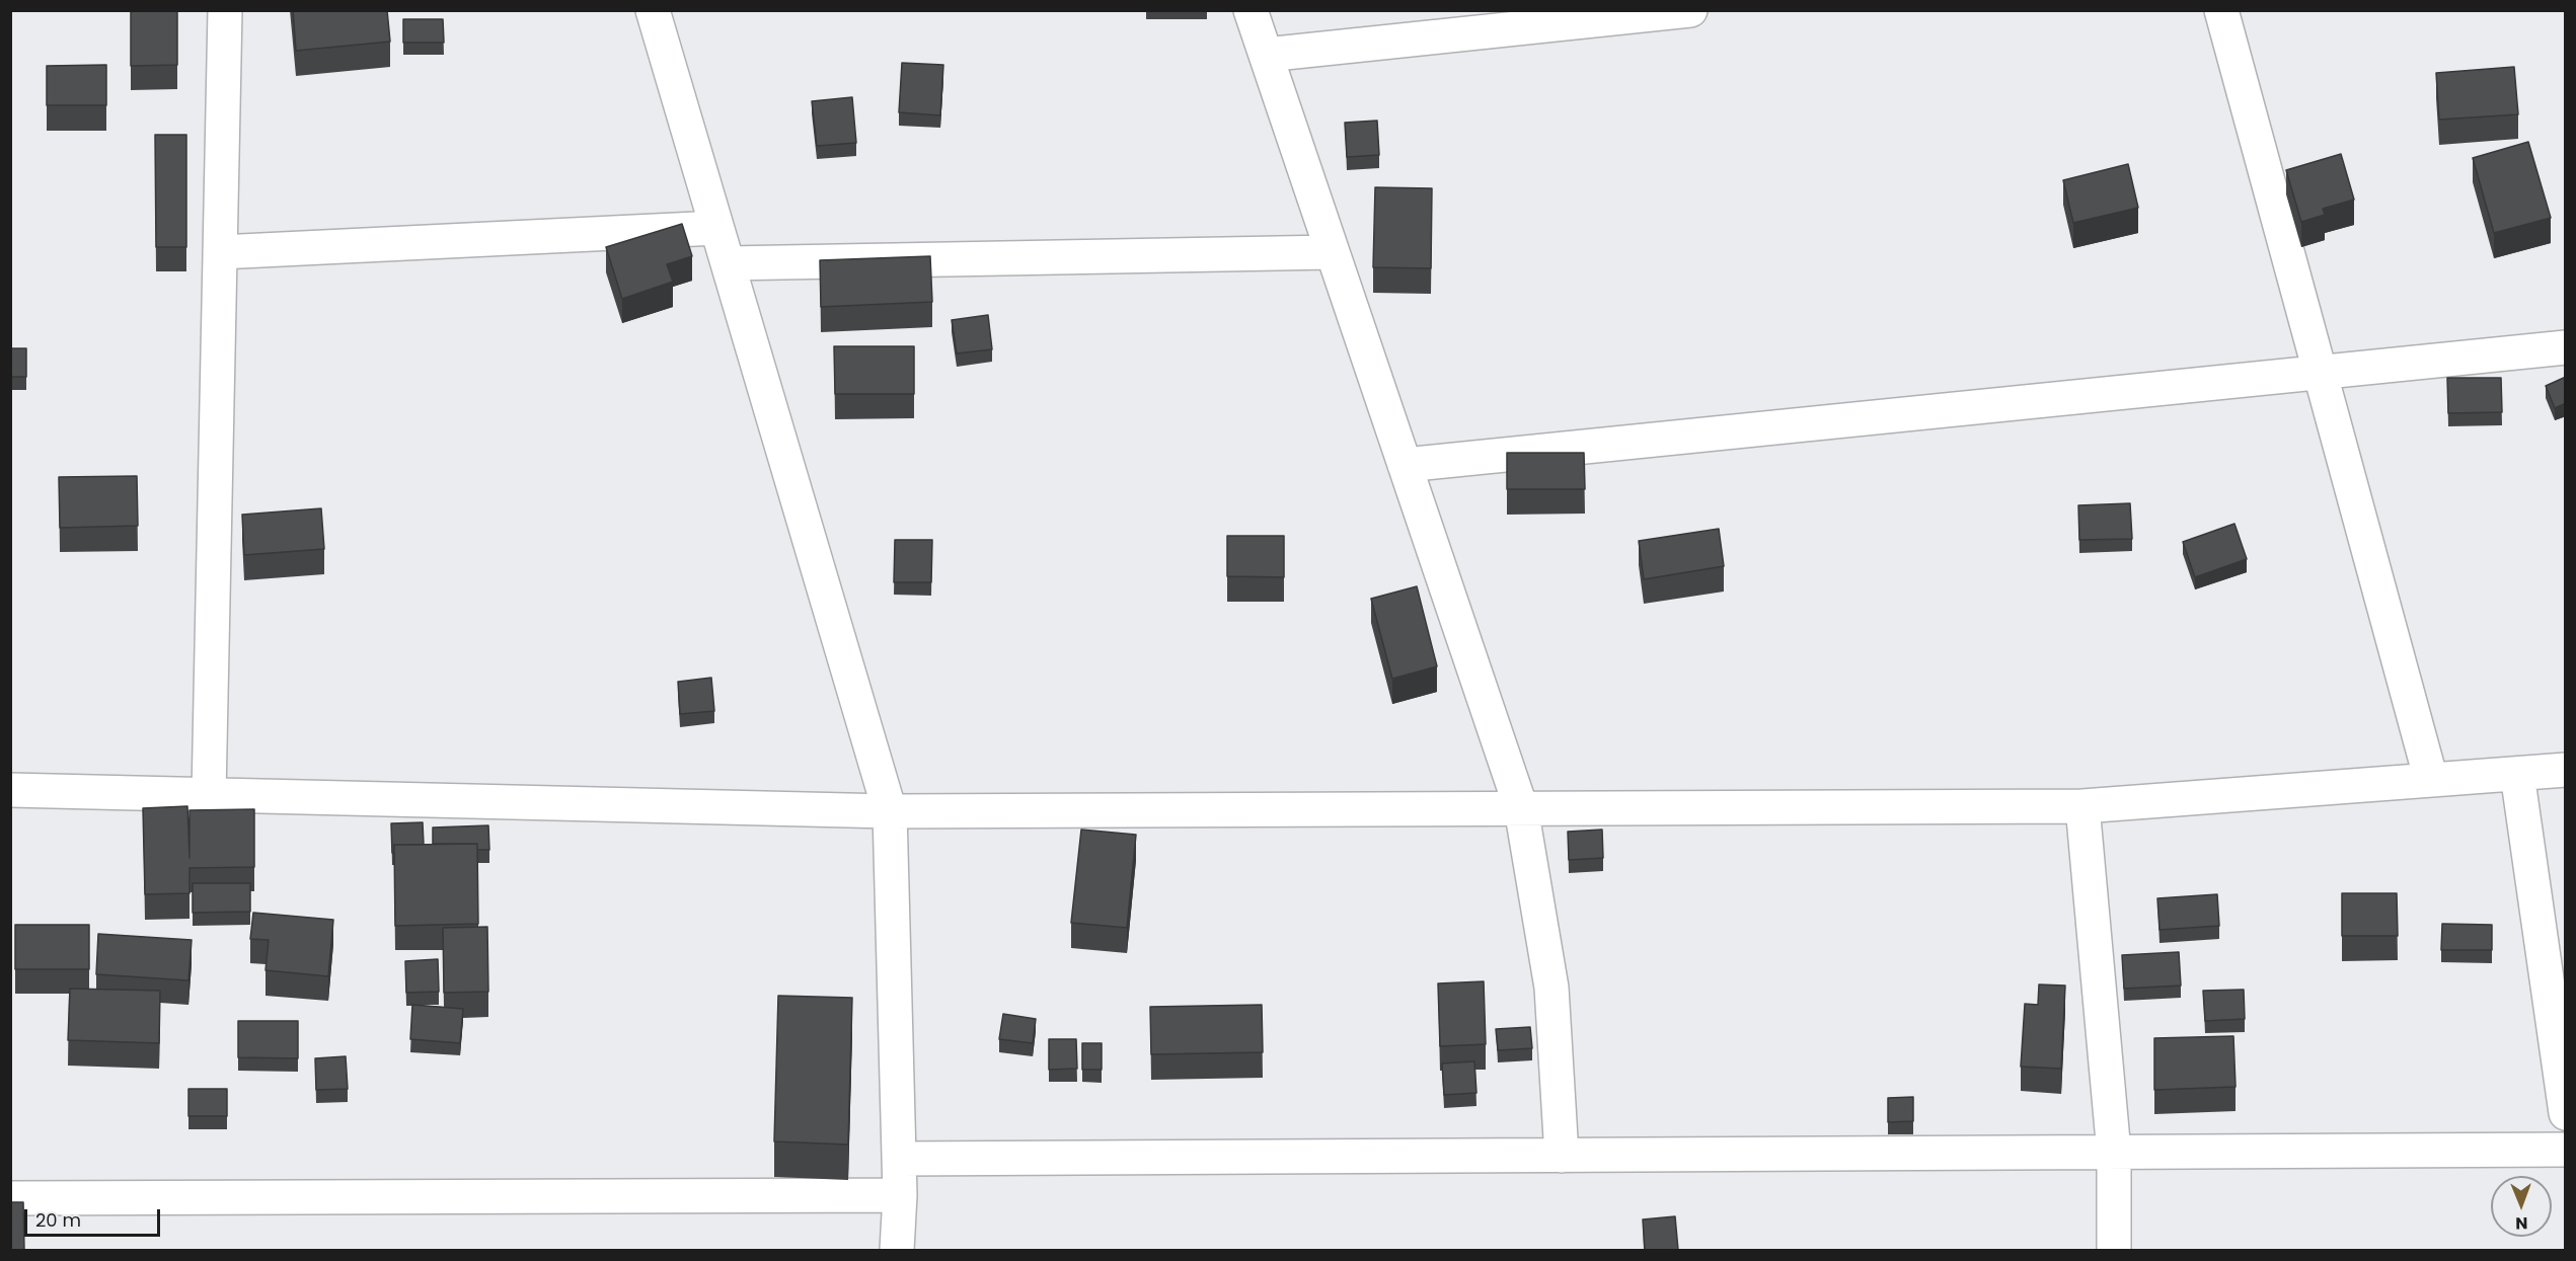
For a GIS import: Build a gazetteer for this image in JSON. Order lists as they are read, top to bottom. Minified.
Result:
{"scale_bar":"20 m","north":"bottom"}
